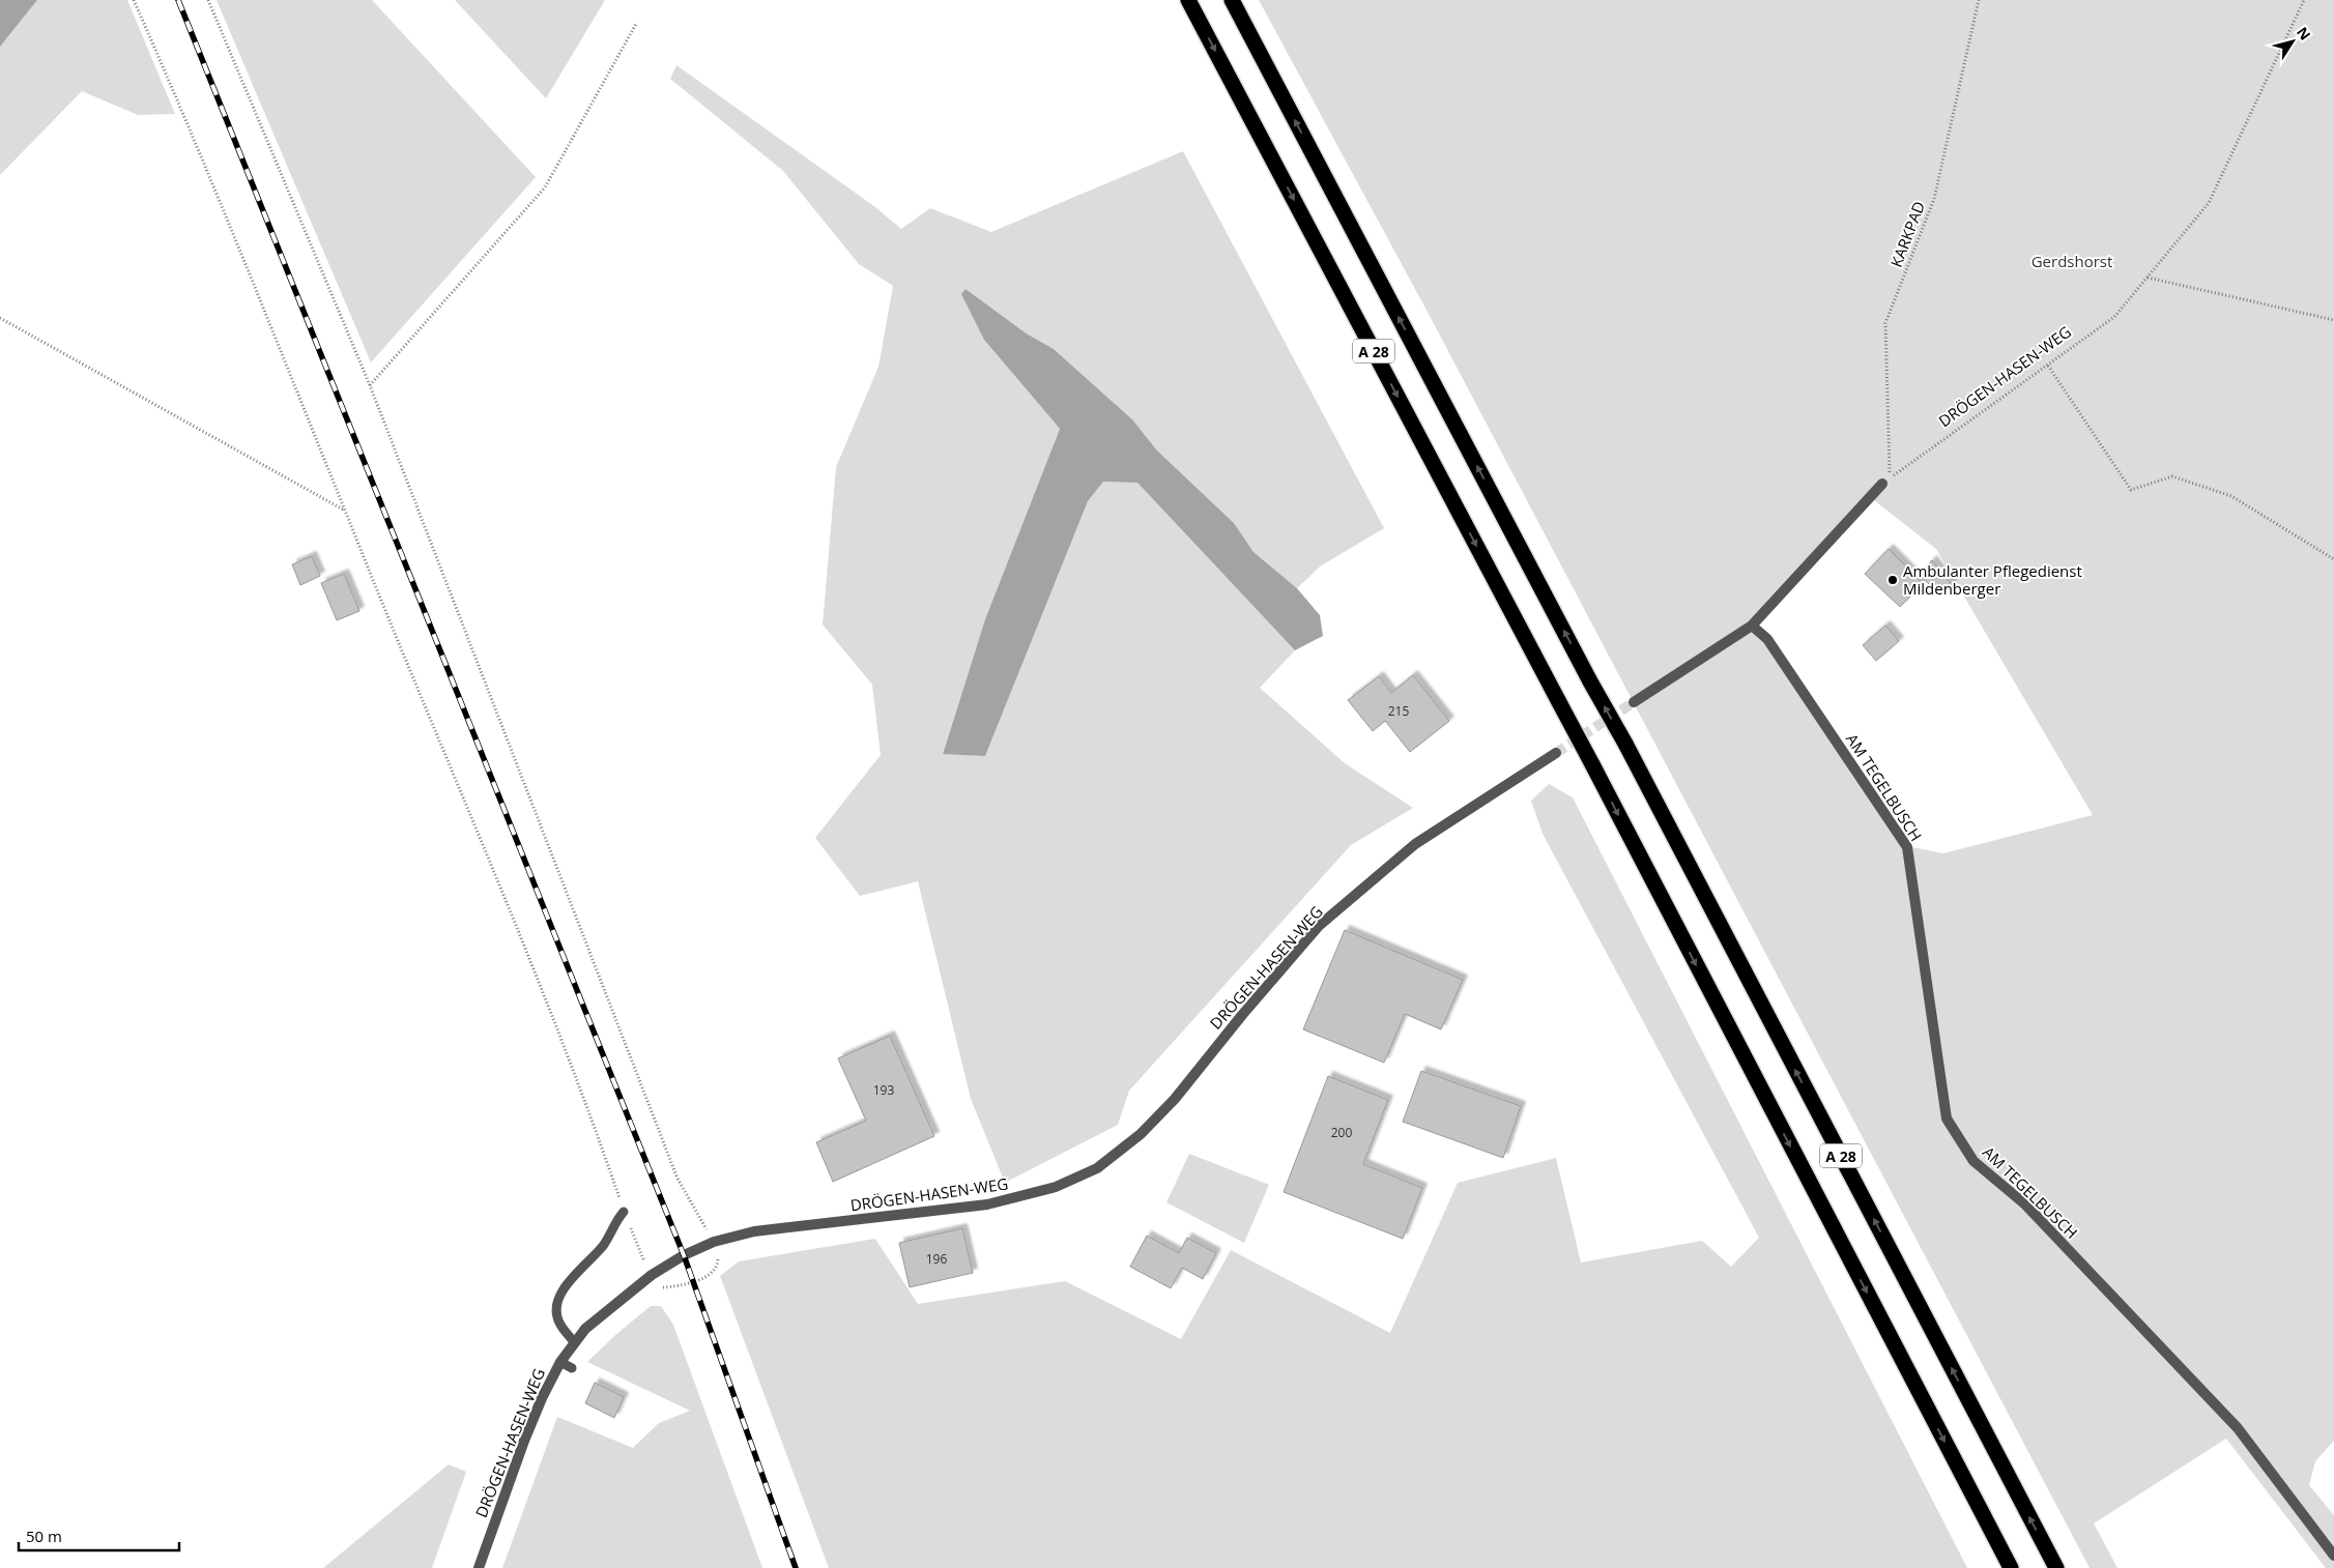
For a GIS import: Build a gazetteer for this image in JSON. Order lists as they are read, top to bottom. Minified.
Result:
{"streets":{"highway":["A 28"],"street":["DRÖGEN-HASEN-WEG","AM TEGELBUSCH"],"path":["KARKPAD"]},"crossings":[["KARKPAD","DRÖGEN-HASEN-WEG"]],"parks":["Gerdshorst"],"places":["Ambulanter Pflegedienst Mildenberger"],"house_numbers":["215","193","200","196"],"scale_bar":"50 m","north":"top right"}
